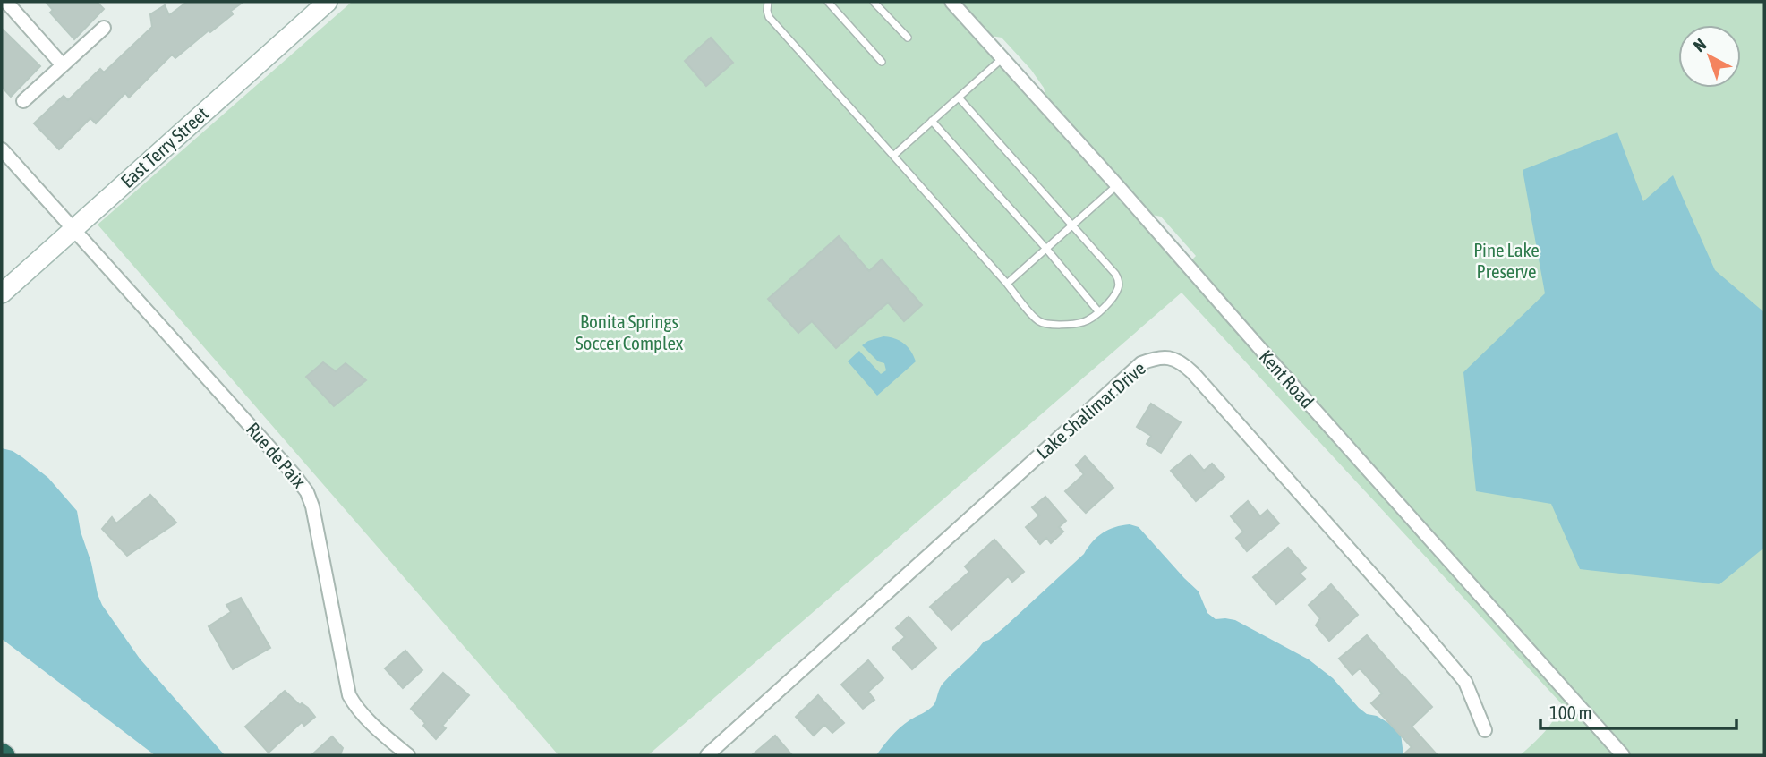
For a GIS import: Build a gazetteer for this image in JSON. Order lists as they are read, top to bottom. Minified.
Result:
{"streets":{"street":["East Terry Street","Kent Road","Lake Shalimar Drive","Rue de Paix"]},"crossings":[["East Terry Street","Rue de Paix"]],"parks":["Pine Lake Preserve","Bonita Springs Soccer Complex"],"scale_bar":"100 m","north":"top left"}
